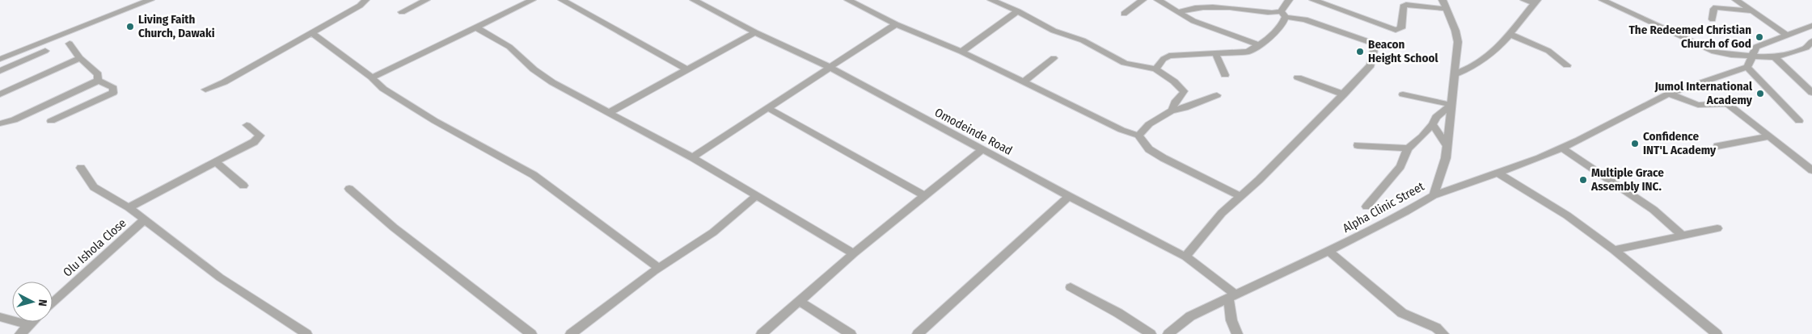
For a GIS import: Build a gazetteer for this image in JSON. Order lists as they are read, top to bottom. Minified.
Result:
{"streets":{"street":["Omodeinde Road","Alpha Clinic Street","Olu Ishola Close"]},"crossings":[["Omodeinde Road","Alpha Clinic Street"]],"places":["Living Faith Church, Dawaki","The Redeemed Christian Church of God","Beacon Height School","Jumol International Academy","Confidence INT'L Academy","Multiple Grace Assembly INC."],"north":"right"}
